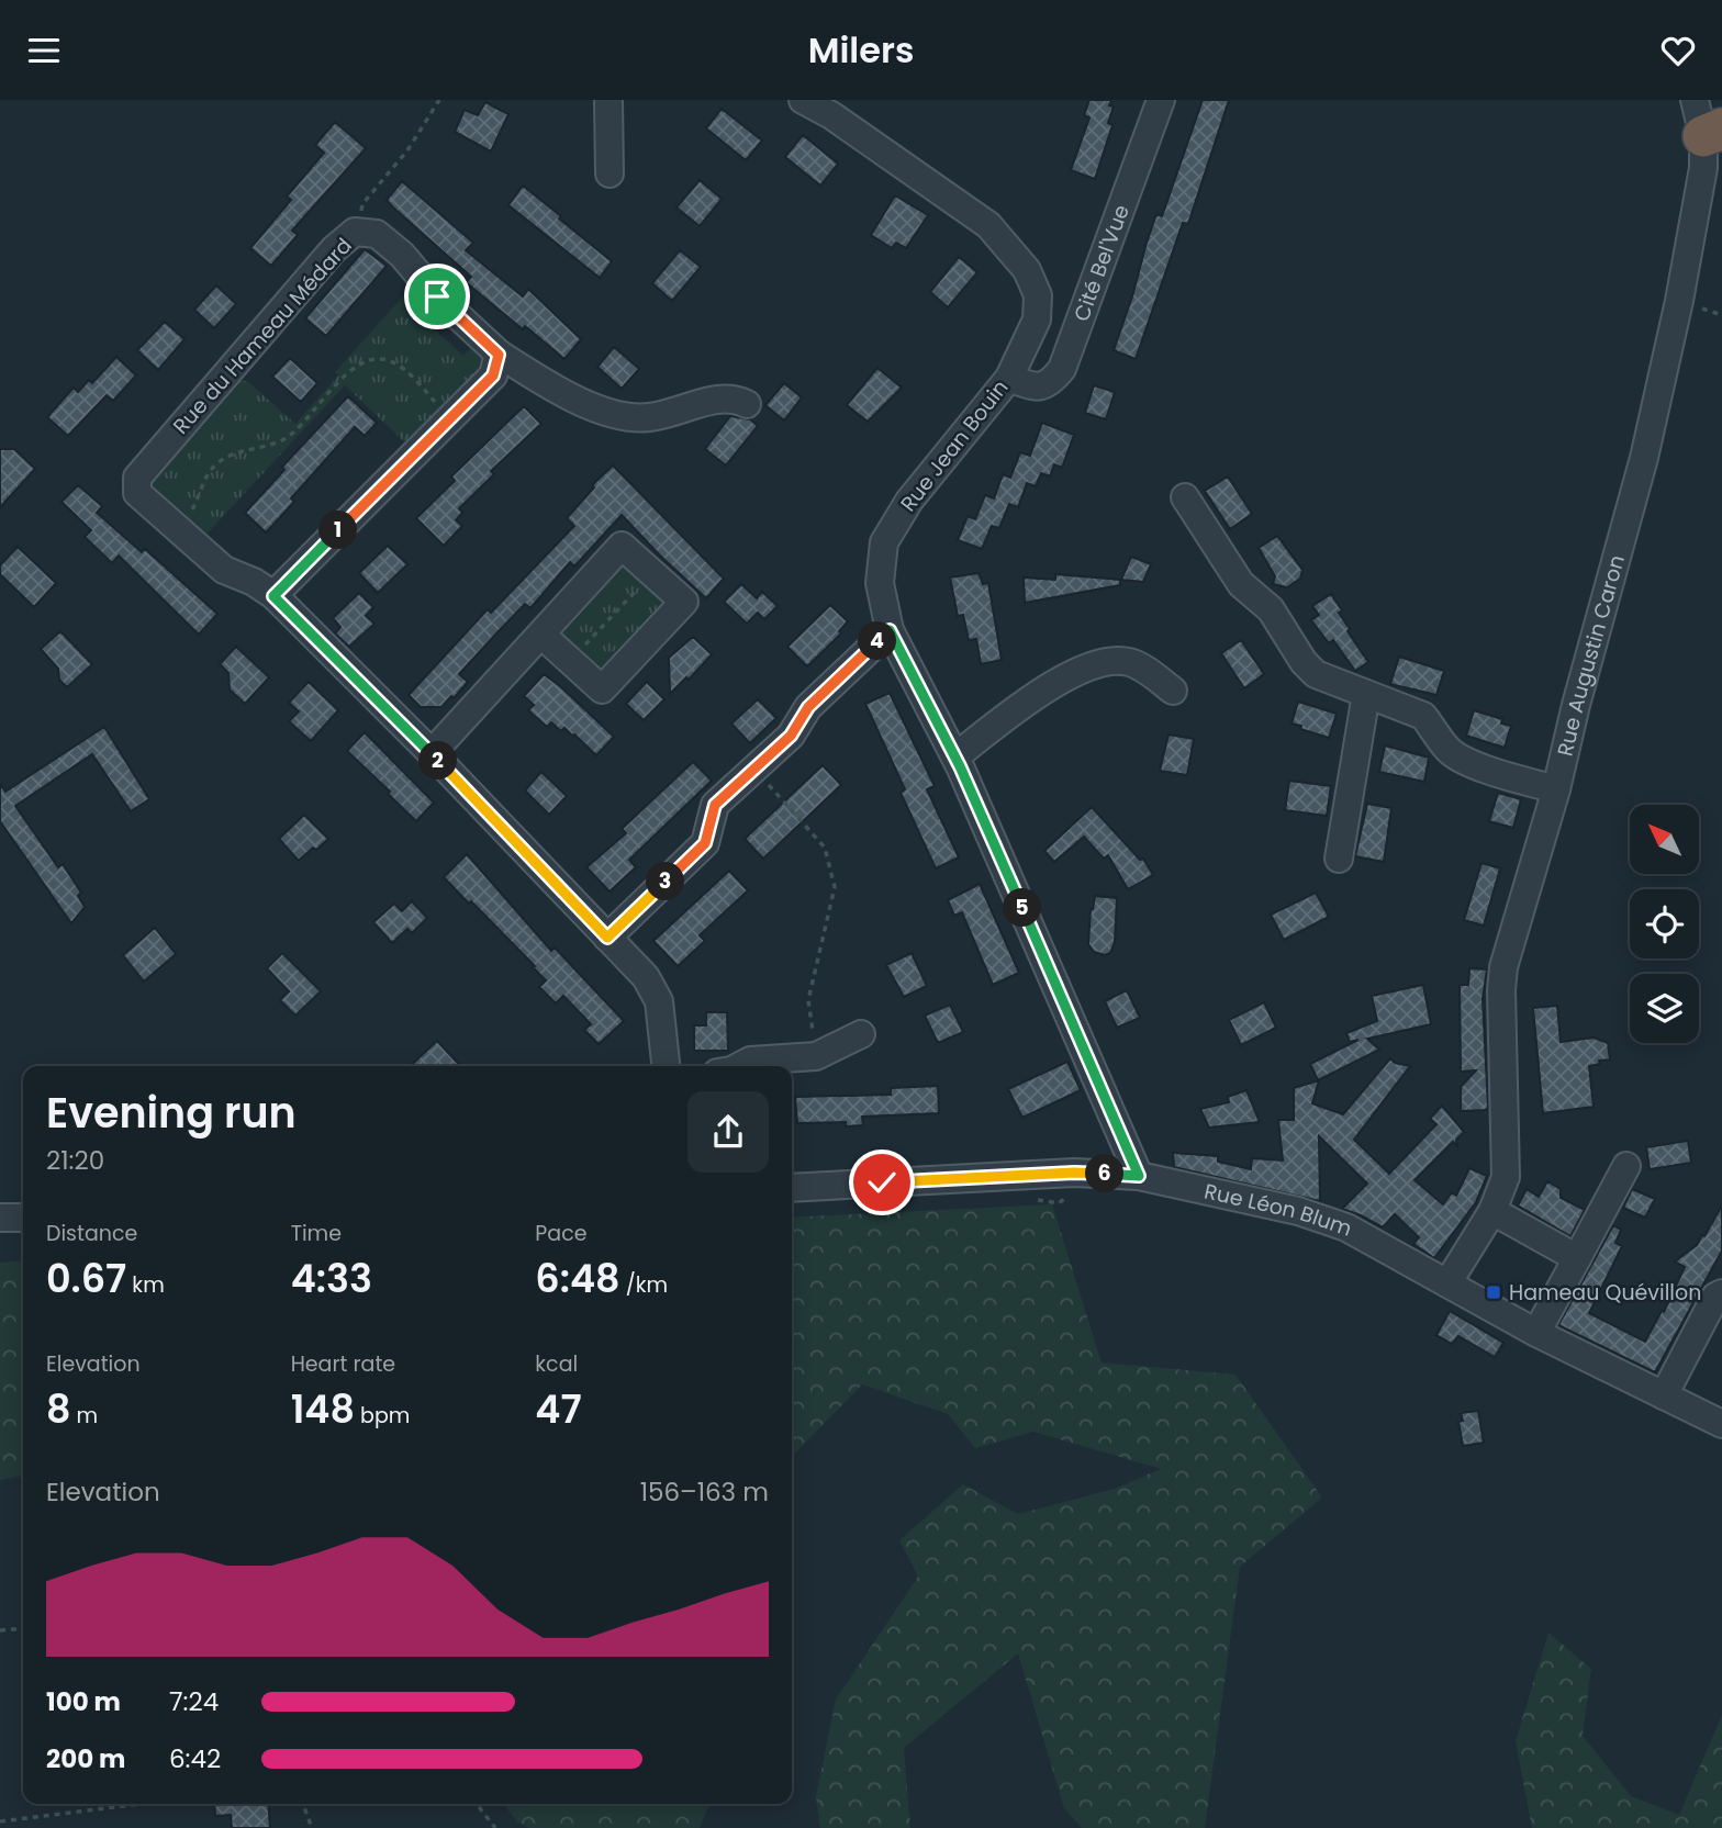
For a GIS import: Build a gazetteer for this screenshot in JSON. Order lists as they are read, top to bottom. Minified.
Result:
{"streets":{"street":["Cité Bel'Vue","Rue du Hameau Médard","Rue Jean Bouin","Rue Augustin Caron","Rue Léon Blum"]},"crossings":[["Cité Bel'Vue","Rue Jean Bouin"],["Rue Jean Bouin","Rue Léon Blum"],["Rue Augustin Caron","Rue Léon Blum"]],"places":{"transit":["Hameau Quévillon"]},"north":"top left","page":{"header":"Milers","pins":["1","4","2","3","5","6"],"heading":["Evening run","21:20"],"stats":[["Distance","0.67 km"],["Time","4:33"],["Pace","6:48 /km"],["Elevation","8 m"],["Heart rate","148 bpm"],["kcal","47"]],"chart":["Elevation","156–163 m"],"list":[{"name":"100 m","note":"7:24"},{"name":"200 m","note":"6:42"}]}}
